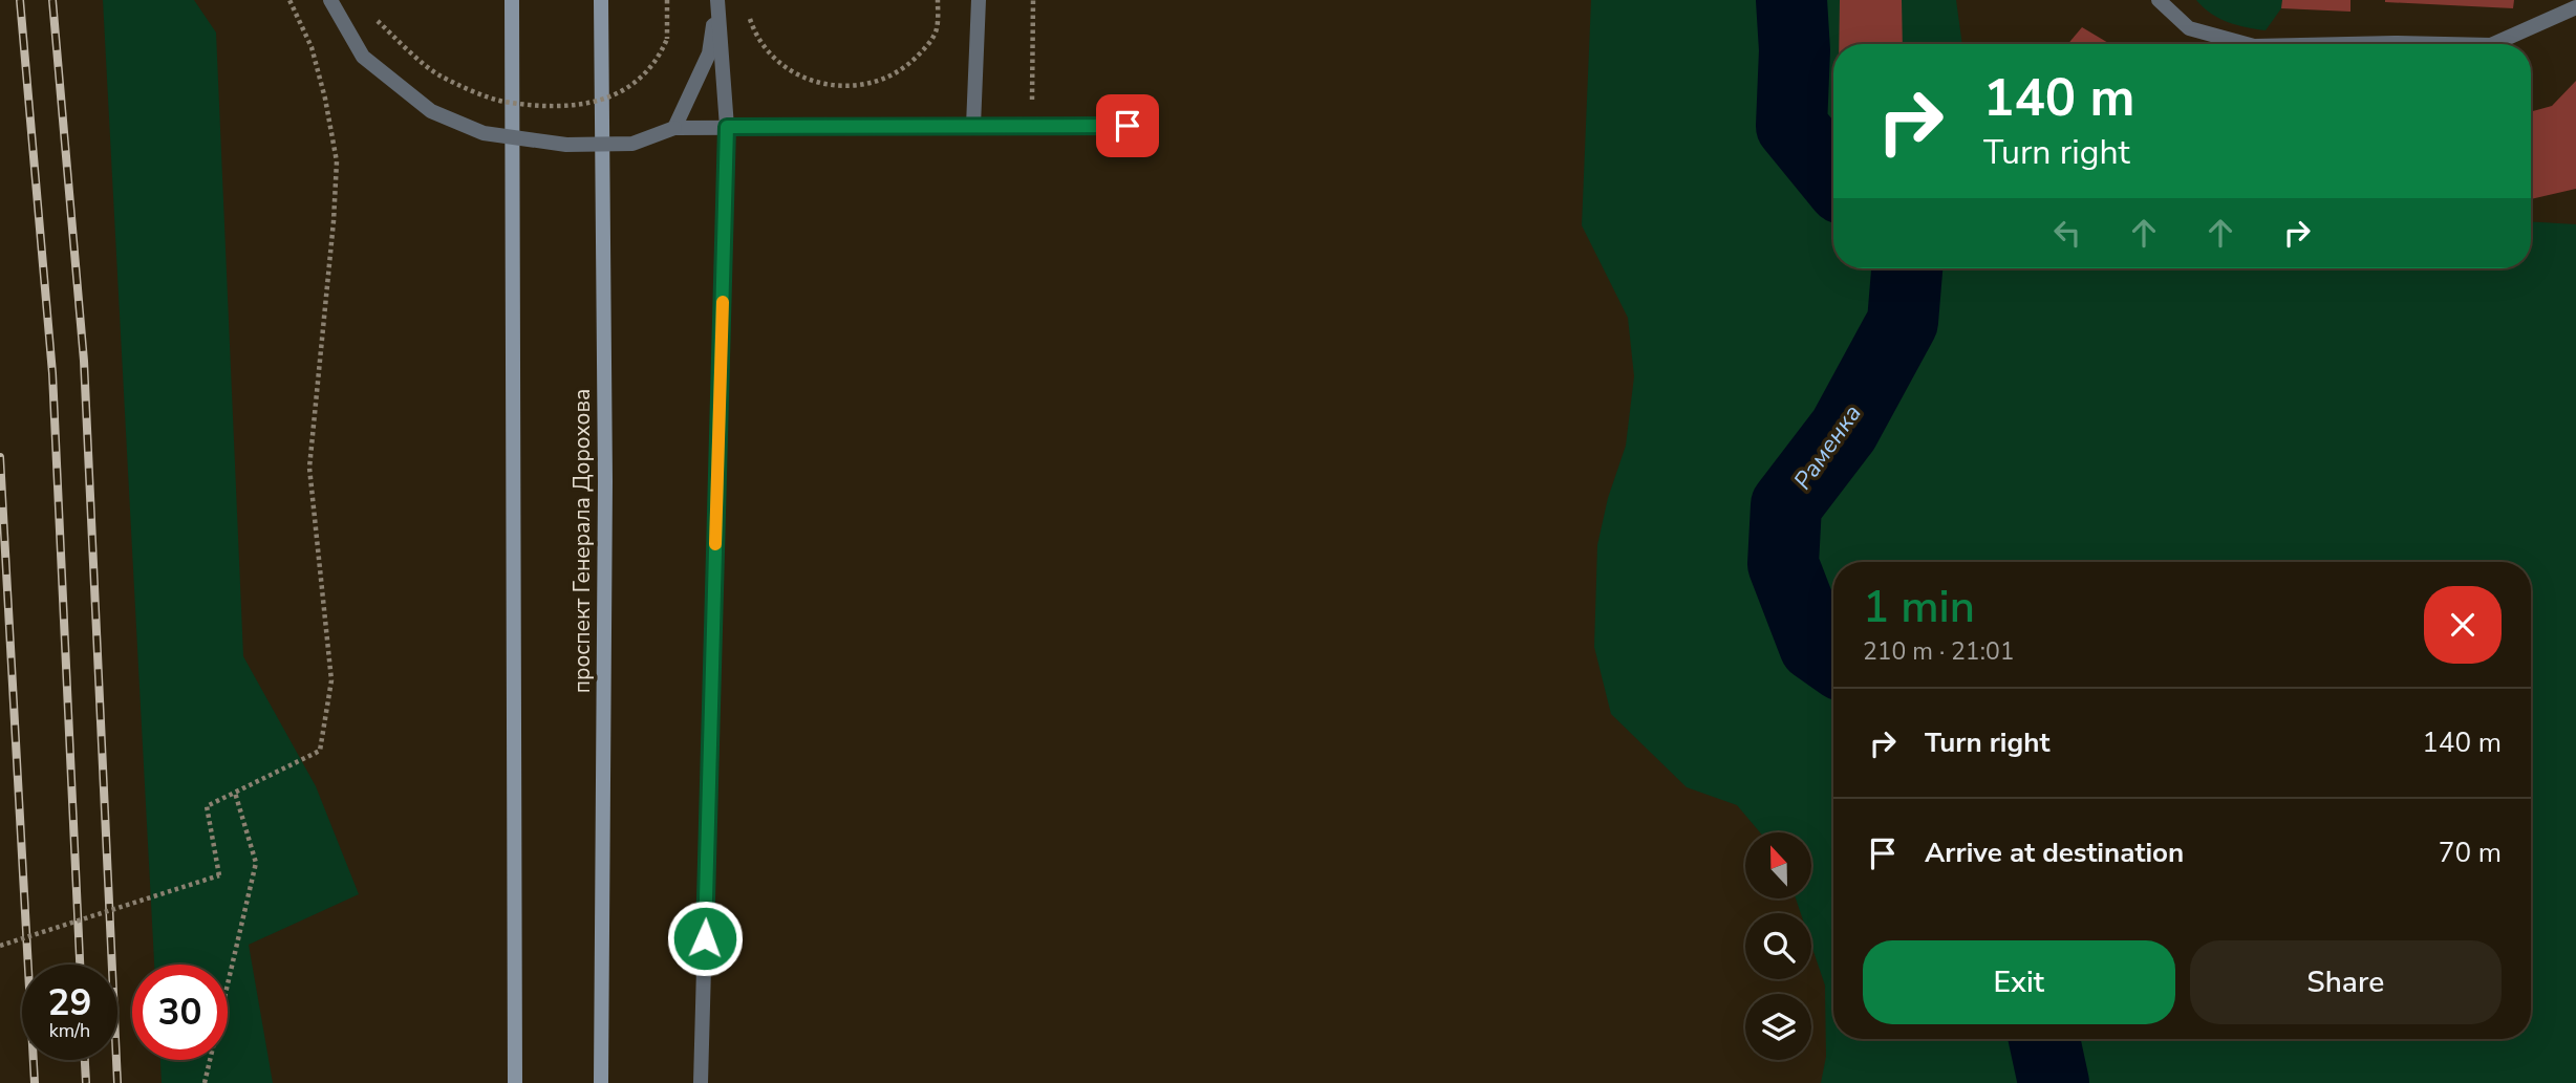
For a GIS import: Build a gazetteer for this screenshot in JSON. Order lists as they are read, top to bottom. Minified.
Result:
{"streets":{"main road":["проспект Генерала Дорохова"]},"water":["Раменка"],"north":"top","page":{"turn":["140 m","Turn right"],"heading":["1 min","210 m · 21:01"],"list":[{"name":"Turn right","value":"140 m"},{"name":"Arrive at destination","value":"70 m"}],"buttons":["Exit","Share"],"speed":"29 km/h","limit":"30"}}
